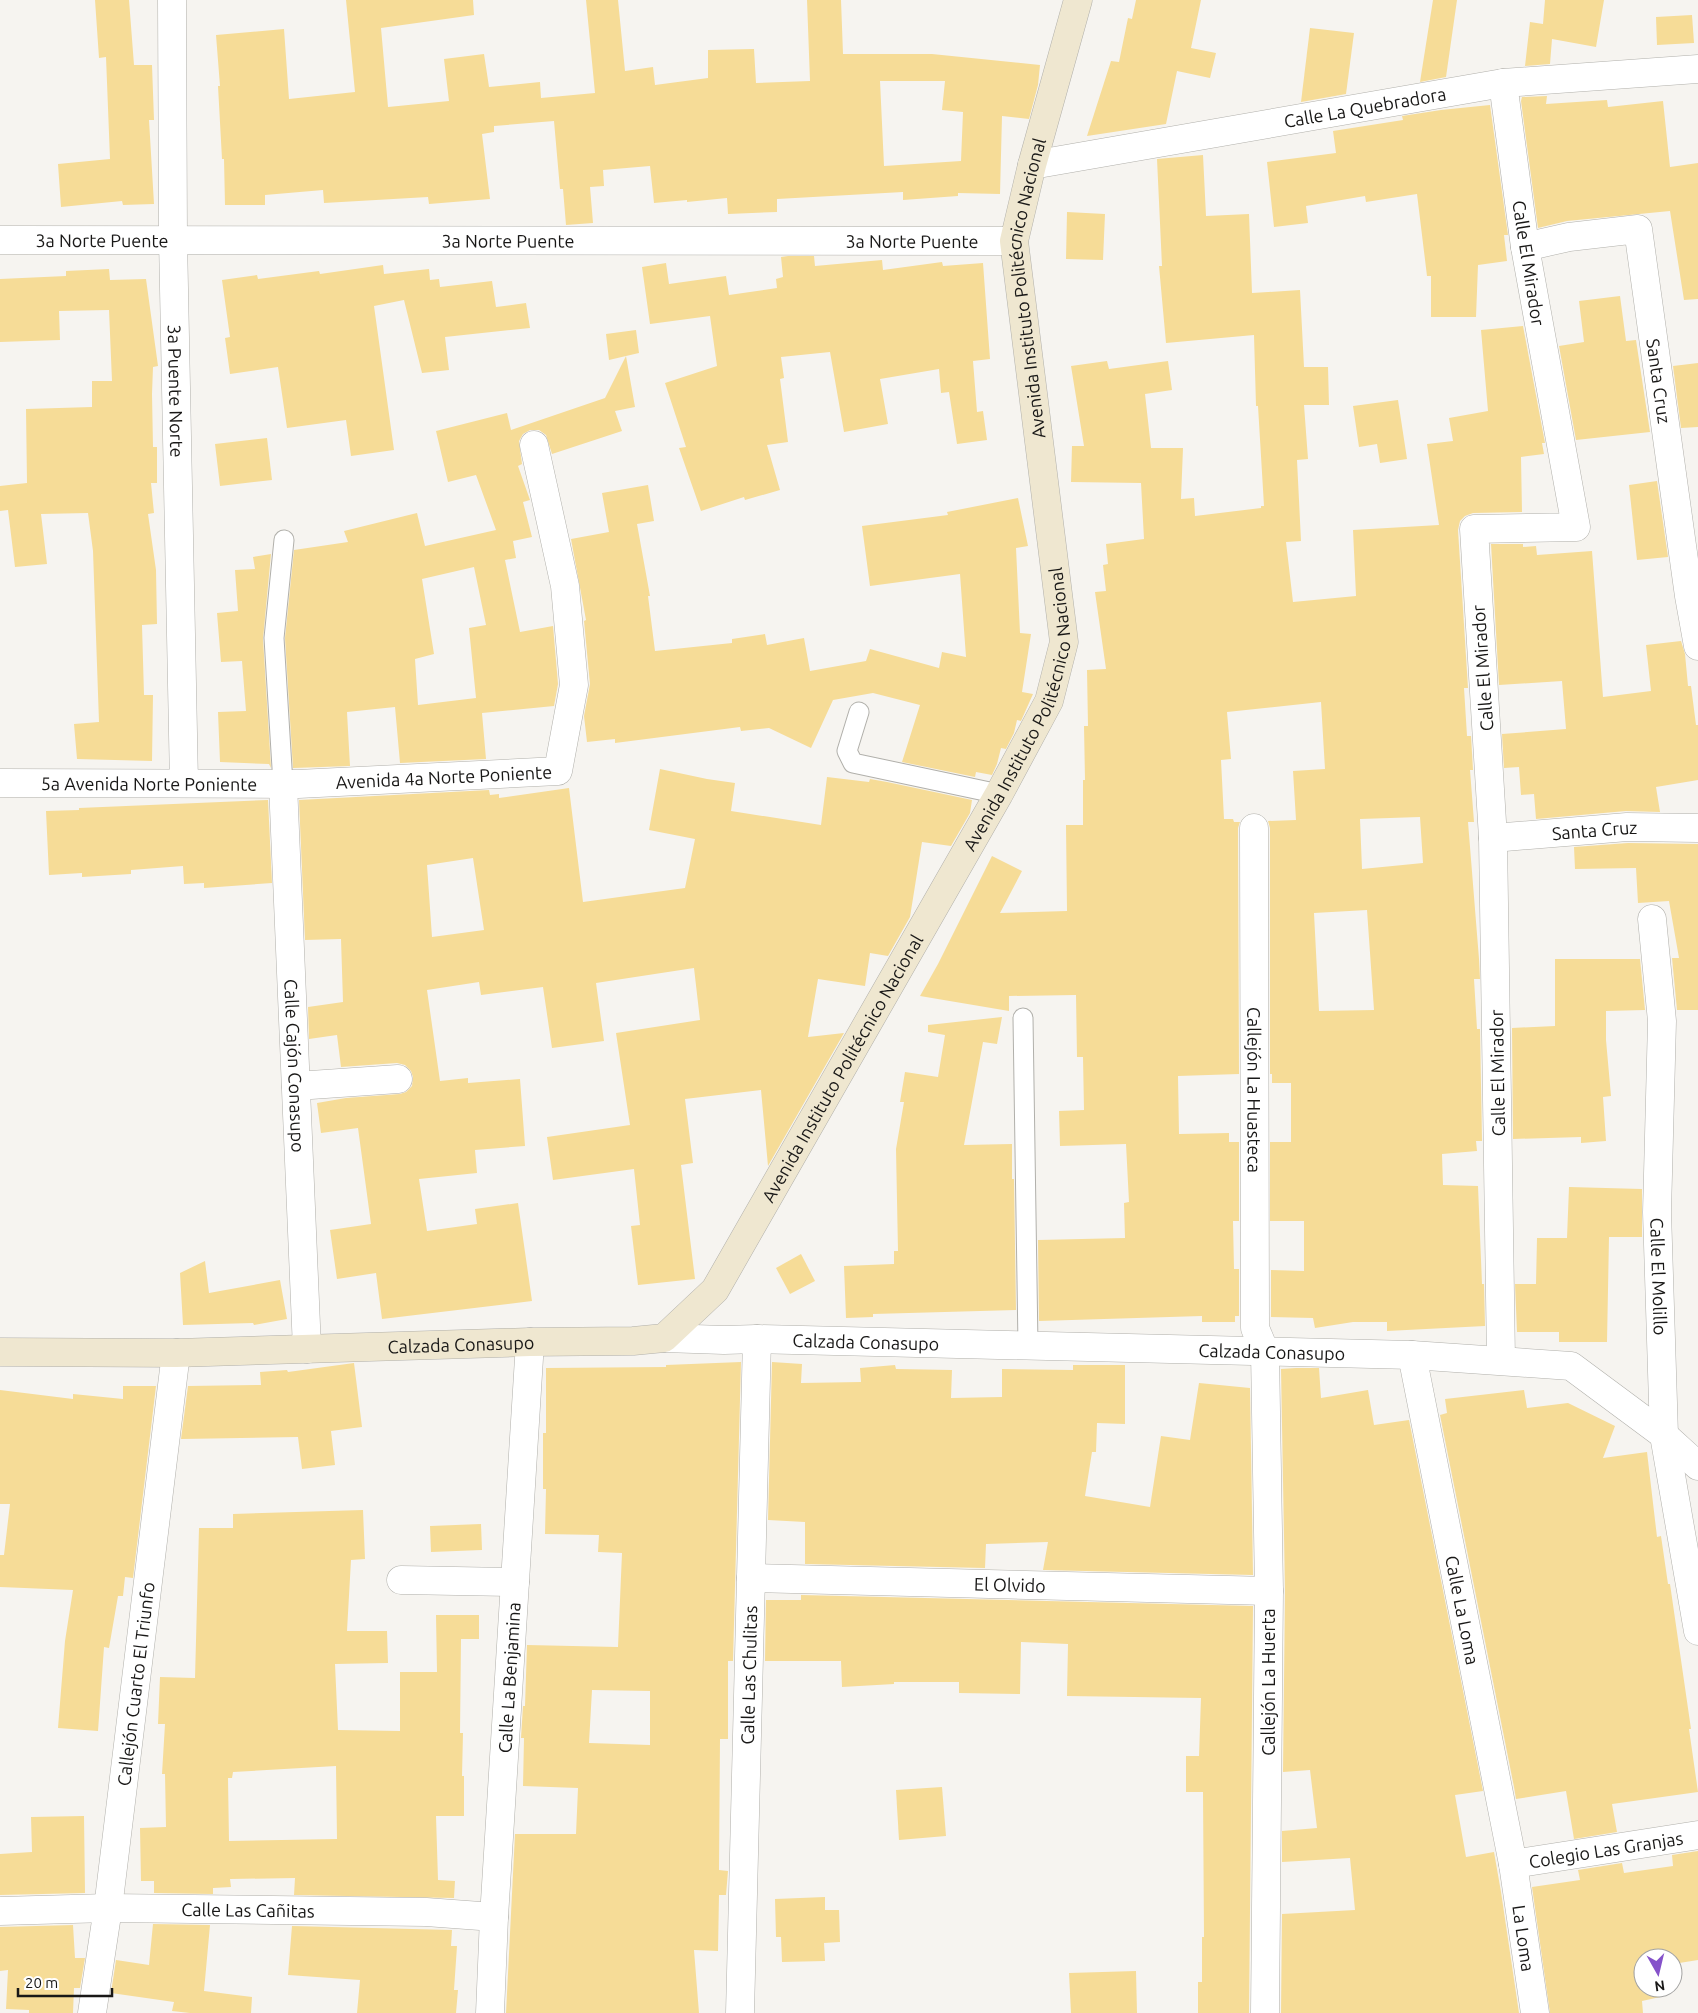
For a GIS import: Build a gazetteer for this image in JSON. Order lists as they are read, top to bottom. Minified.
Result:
{"streets":{"street":["Calle La Quebradora","3a Norte Puente","Calle El Mirador","Avenida Instituto Politécnico Nacional","Santa Cruz","3a Puente Norte","Avenida 4a Norte Poniente","5a Avenida Norte Poniente","Calle Cajón Conasupo","Callejón La Huasteca","Calle El Molillo","Calzada Conasupo","El Olvido","Calle La Loma","Calle Las Chulitas","Calle La Benjamina","Callejón La Huerta","Callejón Cuarto El Triunfo","Colegio Las Granjas","Calle Las Cañitas","La Loma"]},"crossings":[["Calle La Quebradora","Calle El Mirador"],["Calle La Quebradora","Avenida Instituto Politécnico Nacional"],["3a Norte Puente","Avenida Instituto Politécnico Nacional"],["3a Norte Puente","3a Puente Norte"],["Calle El Mirador","Santa Cruz"],["Calle El Mirador","Calzada Conasupo"],["Avenida Instituto Politécnico Nacional","Calzada Conasupo"],["3a Puente Norte","5a Avenida Norte Poniente"],["Avenida 4a Norte Poniente","5a Avenida Norte Poniente"],["Avenida 4a Norte Poniente","Calle Cajón Conasupo"],["5a Avenida Norte Poniente","Calle Cajón Conasupo"],["Calle Cajón Conasupo","Calzada Conasupo"],["Callejón La Huasteca","Calzada Conasupo"],["Callejón La Huasteca","Callejón La Huerta"],["Calle El Molillo","Calzada Conasupo"],["Calzada Conasupo","Calle La Loma"],["Calzada Conasupo","Calle Las Chulitas"],["Calzada Conasupo","Calle La Benjamina"],["Calzada Conasupo","Callejón La Huerta"],["Calzada Conasupo","Callejón Cuarto El Triunfo"],["El Olvido","Calle Las Chulitas"],["El Olvido","Callejón La Huerta"],["Calle La Loma","Colegio Las Granjas"],["Calle La Loma","La Loma"],["Calle La Benjamina","Calle Las Cañitas"],["Callejón Cuarto El Triunfo","Calle Las Cañitas"],["Colegio Las Granjas","La Loma"]],"scale_bar":"20 m","north":"bottom"}
